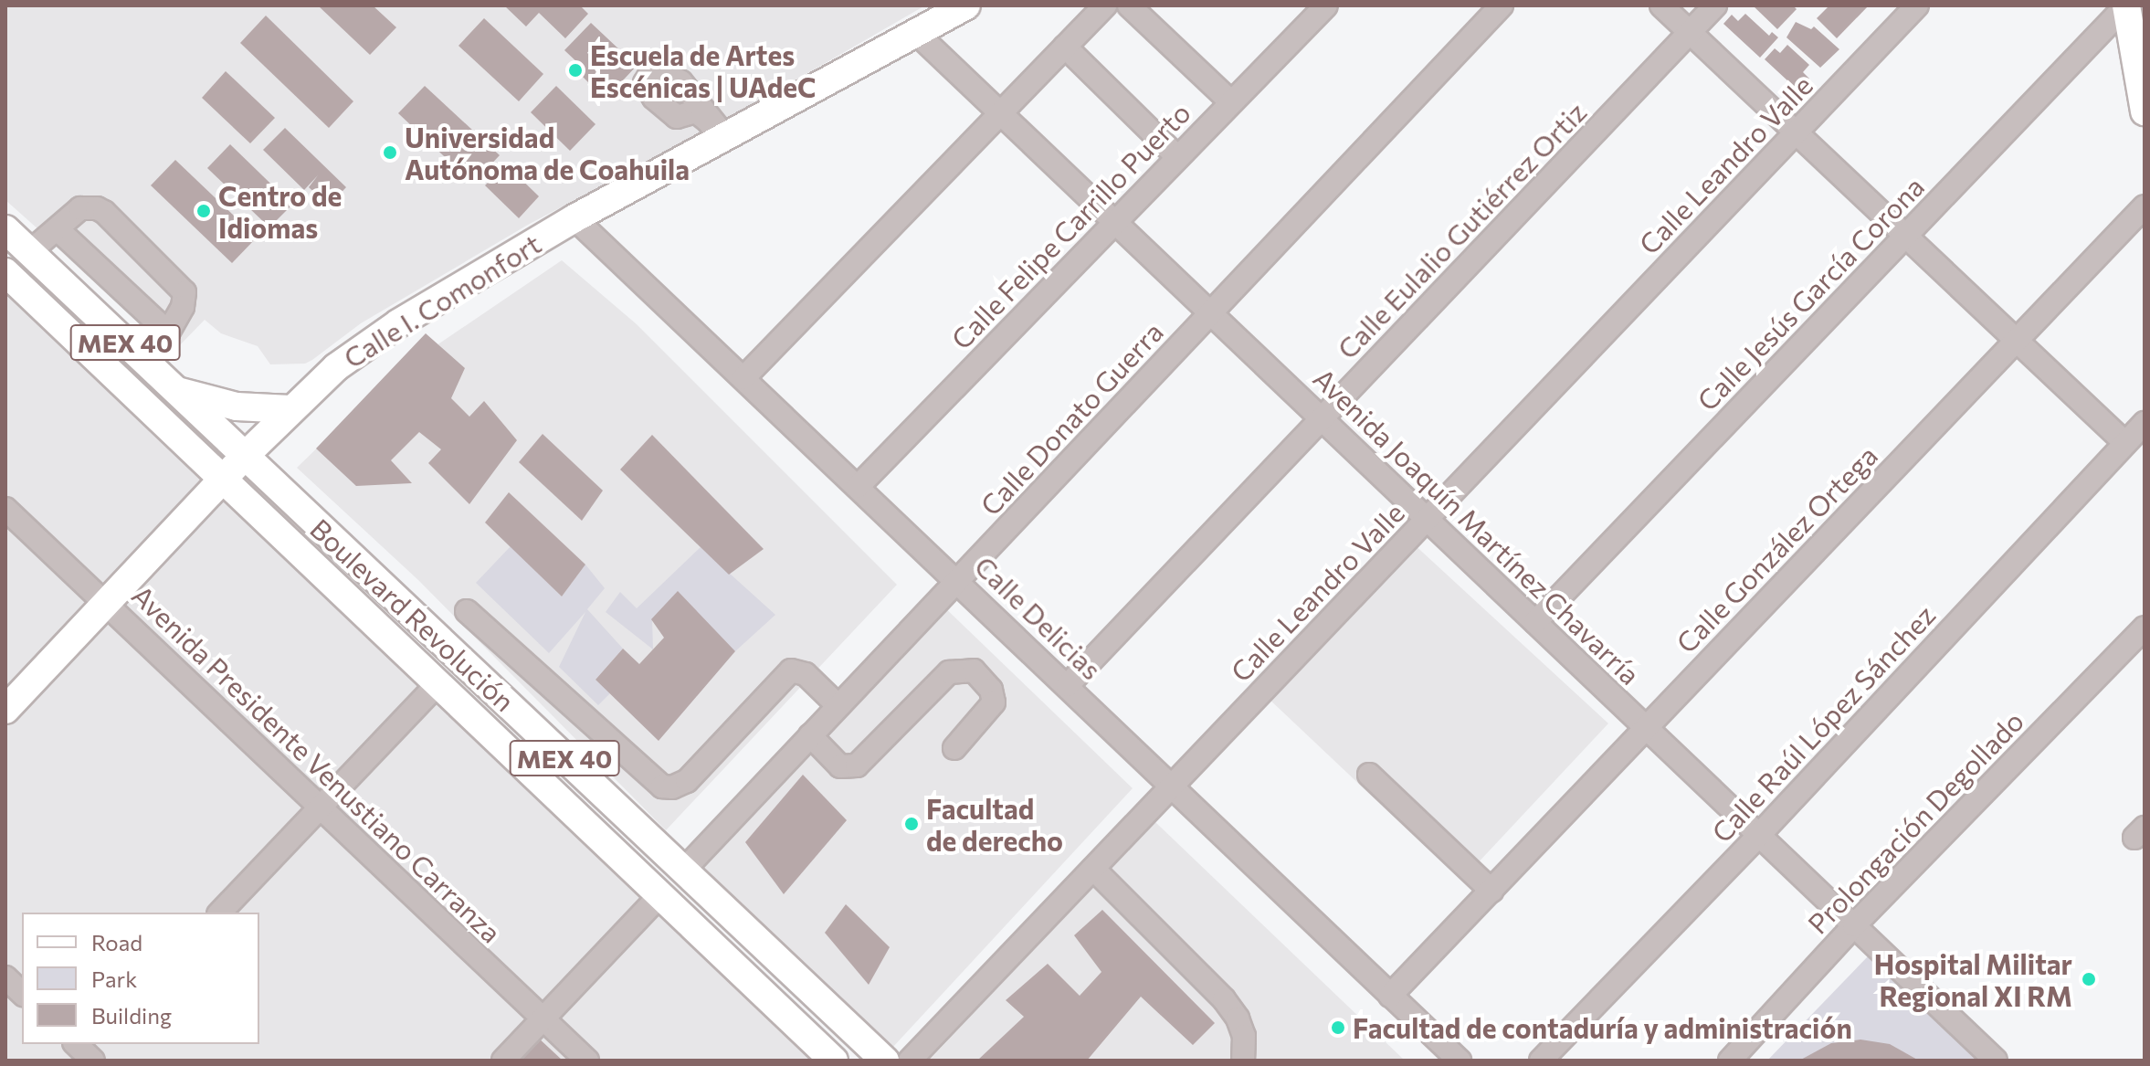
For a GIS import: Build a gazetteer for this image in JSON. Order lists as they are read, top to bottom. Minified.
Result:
{"streets":{"main road":["Calle I. Comonfort","MEX 40","Boulevard Revolución"],"street":["Calle Leandro Valle","Calle Felipe Carrillo Puerto","Calle Eulalio Gutiérrez Ortiz","Calle Jesús García Corona","Calle Donato Guerra","Avenida Joaquín Martínez Chavarría","Calle González Ortega","Calle Delicias","Calle Raúl López Sánchez","Avenida Presidente Venustiano Carranza","Prolongación Degollado"]},"crossings":[["Calle Leandro Valle","Avenida Joaquín Martínez Chavarría"],["Calle Leandro Valle","Calle Delicias"],["Calle Felipe Carrillo Puerto","Avenida Joaquín Martínez Chavarría"],["Calle Felipe Carrillo Puerto","Calle Delicias"],["Calle Eulalio Gutiérrez Ortiz","Avenida Joaquín Martínez Chavarría"],["Calle Eulalio Gutiérrez Ortiz","Calle Delicias"],["Calle Jesús García Corona","Avenida Joaquín Martínez Chavarría"],["Calle I. Comonfort","MEX 40"],["Calle I. Comonfort","Avenida Joaquín Martínez Chavarría"],["Calle I. Comonfort","Boulevard Revolución"],["Calle I. Comonfort","Calle Delicias"],["Calle I. Comonfort","Avenida Presidente Venustiano Carranza"],["Calle Donato Guerra","Avenida Joaquín Martínez Chavarría"],["Calle Donato Guerra","Boulevard Revolución"],["Calle Donato Guerra","Calle Delicias"],["Avenida Joaquín Martínez Chavarría","Calle González Ortega"],["Avenida Joaquín Martínez Chavarría","Calle Raúl López Sánchez"],["Avenida Joaquín Martínez Chavarría","Prolongación Degollado"],["Calle González Ortega","Calle Delicias"]],"places":["Escuela de Artes Escénicas | UAdeC","Universidad Autónoma de Coahuila","Centro de Idiomas","Facultad de derecho","Hospital Militar Regional XI RM","Facultad de contaduría y administración"],"legend":["Road","Park","Building"]}
